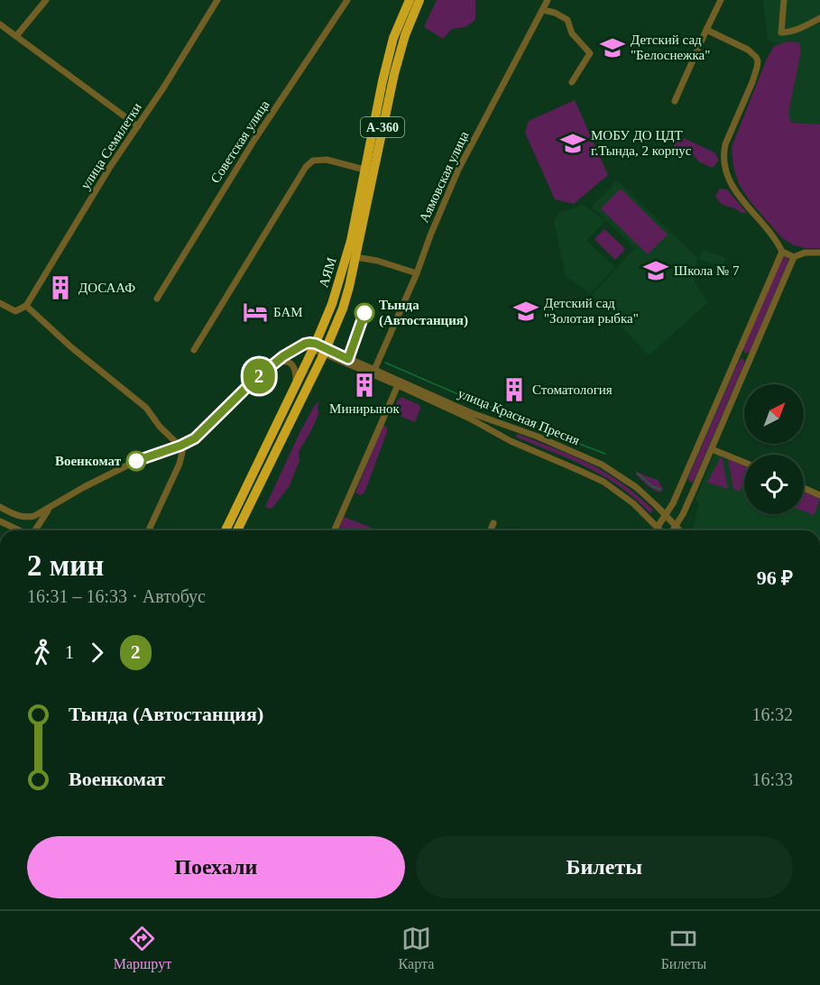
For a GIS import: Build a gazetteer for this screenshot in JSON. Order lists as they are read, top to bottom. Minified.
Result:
{"streets":{"highway":["А-360","АЯМ"],"street":["Советская улица","улица Семилетки","Аямовская улица","улица Красная Пресня"]},"crossings":[["Аямовская улица","улица Красная Пресня"],["АЯМ","улица Красная Пресня"]],"places":{"school or university":["Детский сад \"Белоснежка\"","МОБУ ДО ЦДТ г.Тында, 2 корпус","Школа № 7","Детский сад \"Золотая рыбка\""],"building":["ДОСААФ","Минирынок","Стоматология"],"hotel":["БАМ"],"other":["Тында (Автостанция)","Военкомат"]},"lines":["bus line 2"],"north":"top right","page":{"on_map":"2","heading":["2 мин","16:31 – 16:33 · Автобус","96 ₽"],"legs":["1","2"],"list":[{"name":"Тында (Автостанция)","value":"16:32"},{"name":"Военкомат","value":"16:33"}],"buttons":["Поехали","Билеты"],"tabs":["Маршрут","Карта","Билеты"]}}
